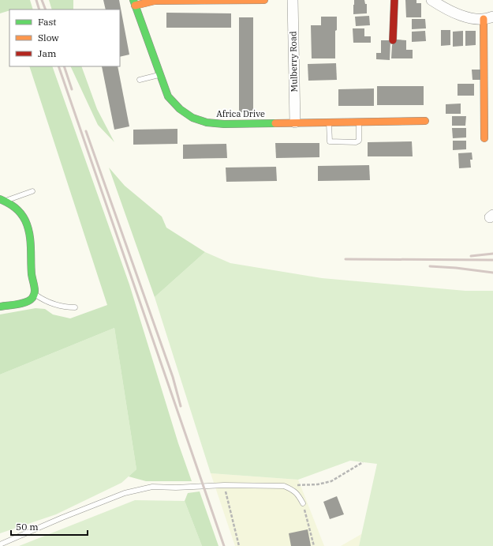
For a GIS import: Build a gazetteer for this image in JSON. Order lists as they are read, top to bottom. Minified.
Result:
{"streets":{"street":["Mulberry Road","Africa Drive"]},"crossings":[["Mulberry Road","Africa Drive"]],"legend":["Fast","Slow","Jam"],"scale_bar":"50 m"}
